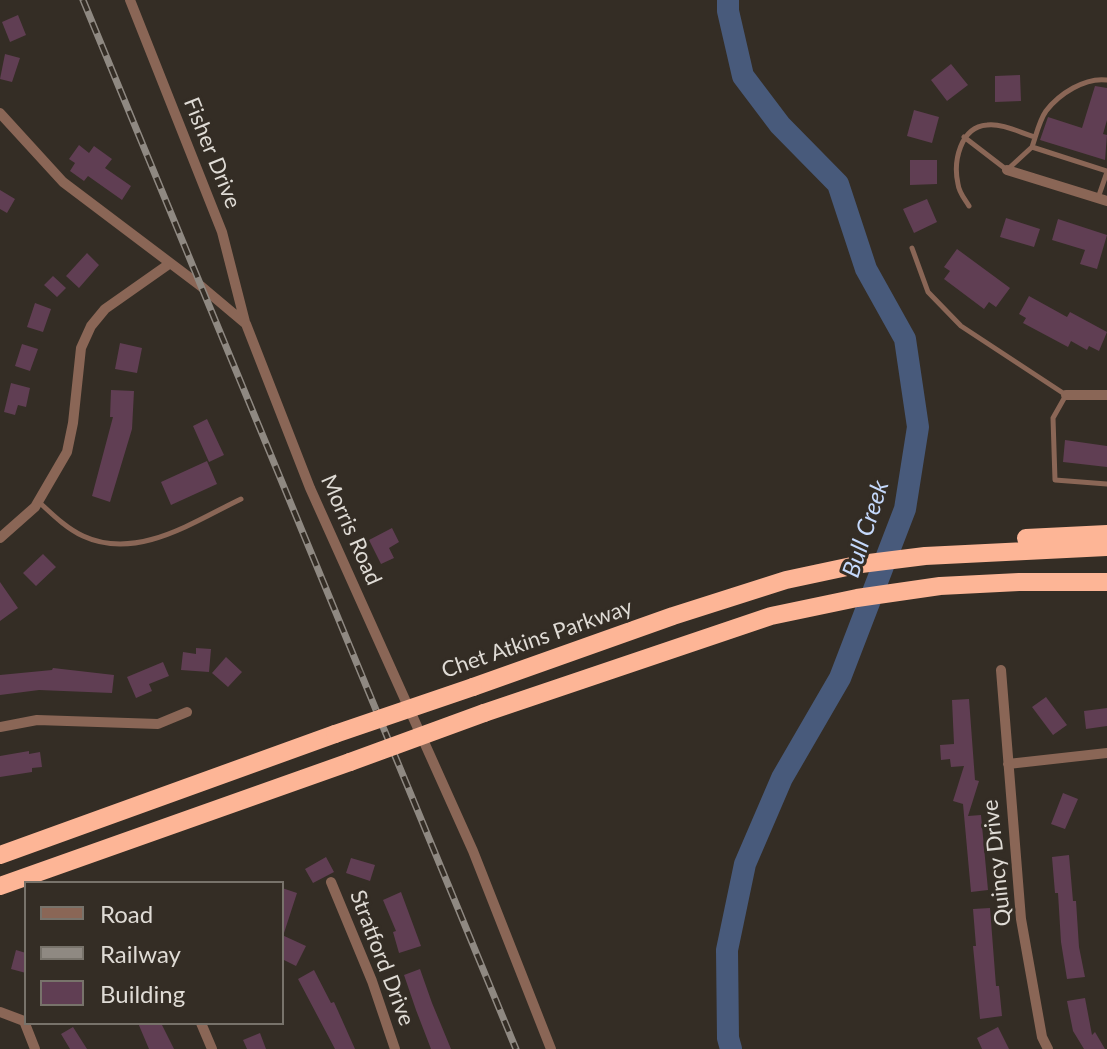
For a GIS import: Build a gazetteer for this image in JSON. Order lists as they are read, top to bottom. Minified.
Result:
{"streets":{"highway":["Chet Atkins Parkway"],"street":["Fisher Drive","Morris Road","Quincy Drive","Stratford Drive"]},"crossings":[["Fisher Drive","Morris Road"]],"water":["Bull Creek"],"legend":["Road","Railway","Building"]}
